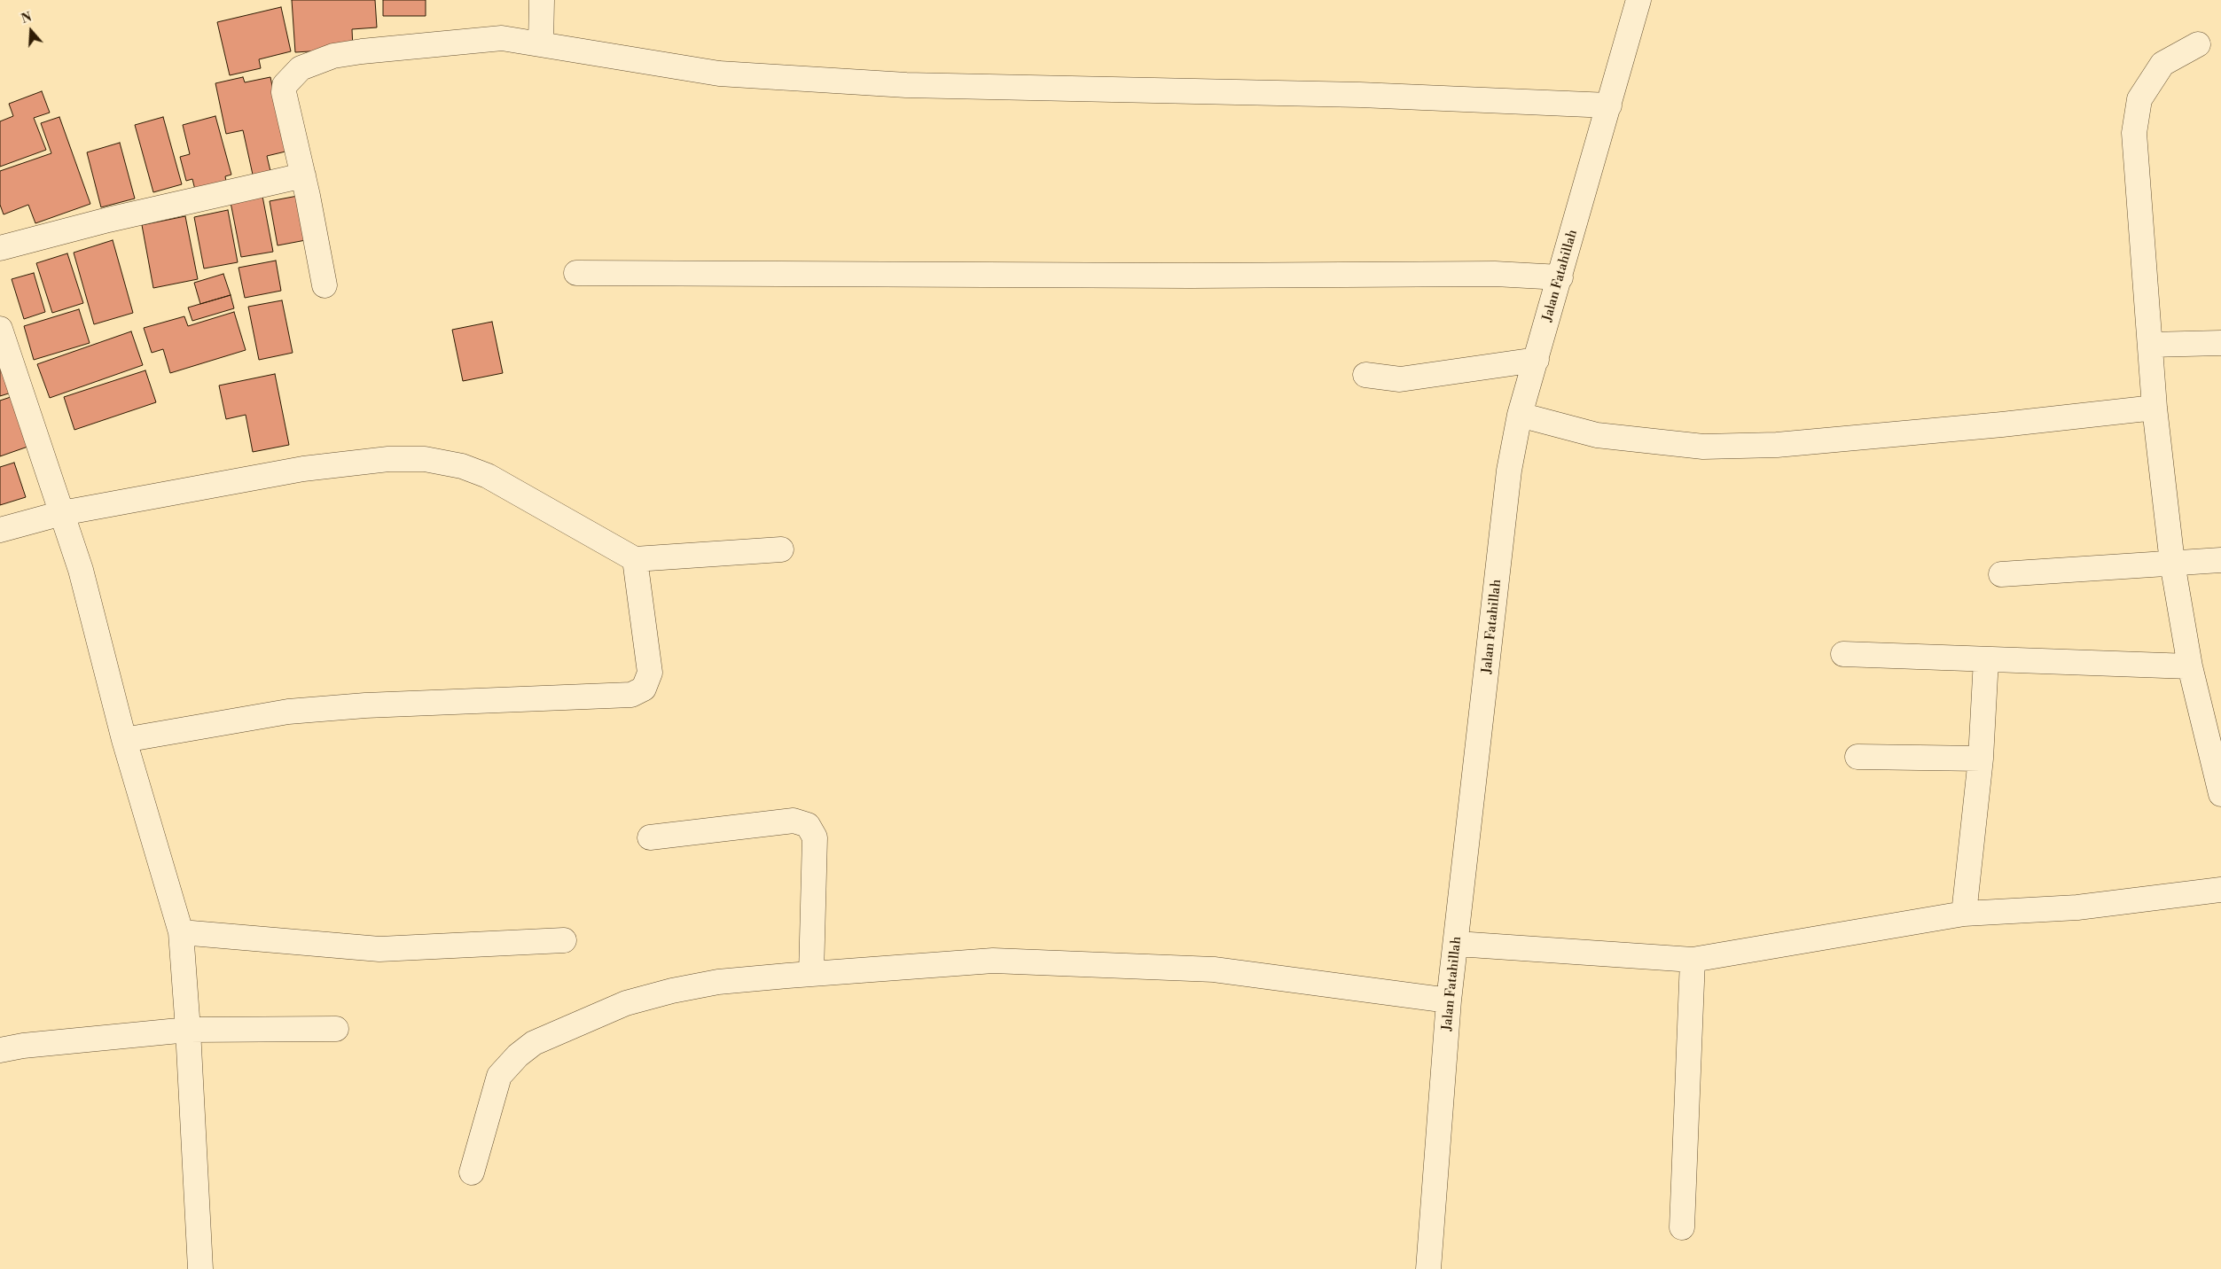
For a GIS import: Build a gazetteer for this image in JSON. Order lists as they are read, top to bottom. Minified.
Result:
{"streets":{"street":["Jalan Fatahillah"]},"north":"top"}
